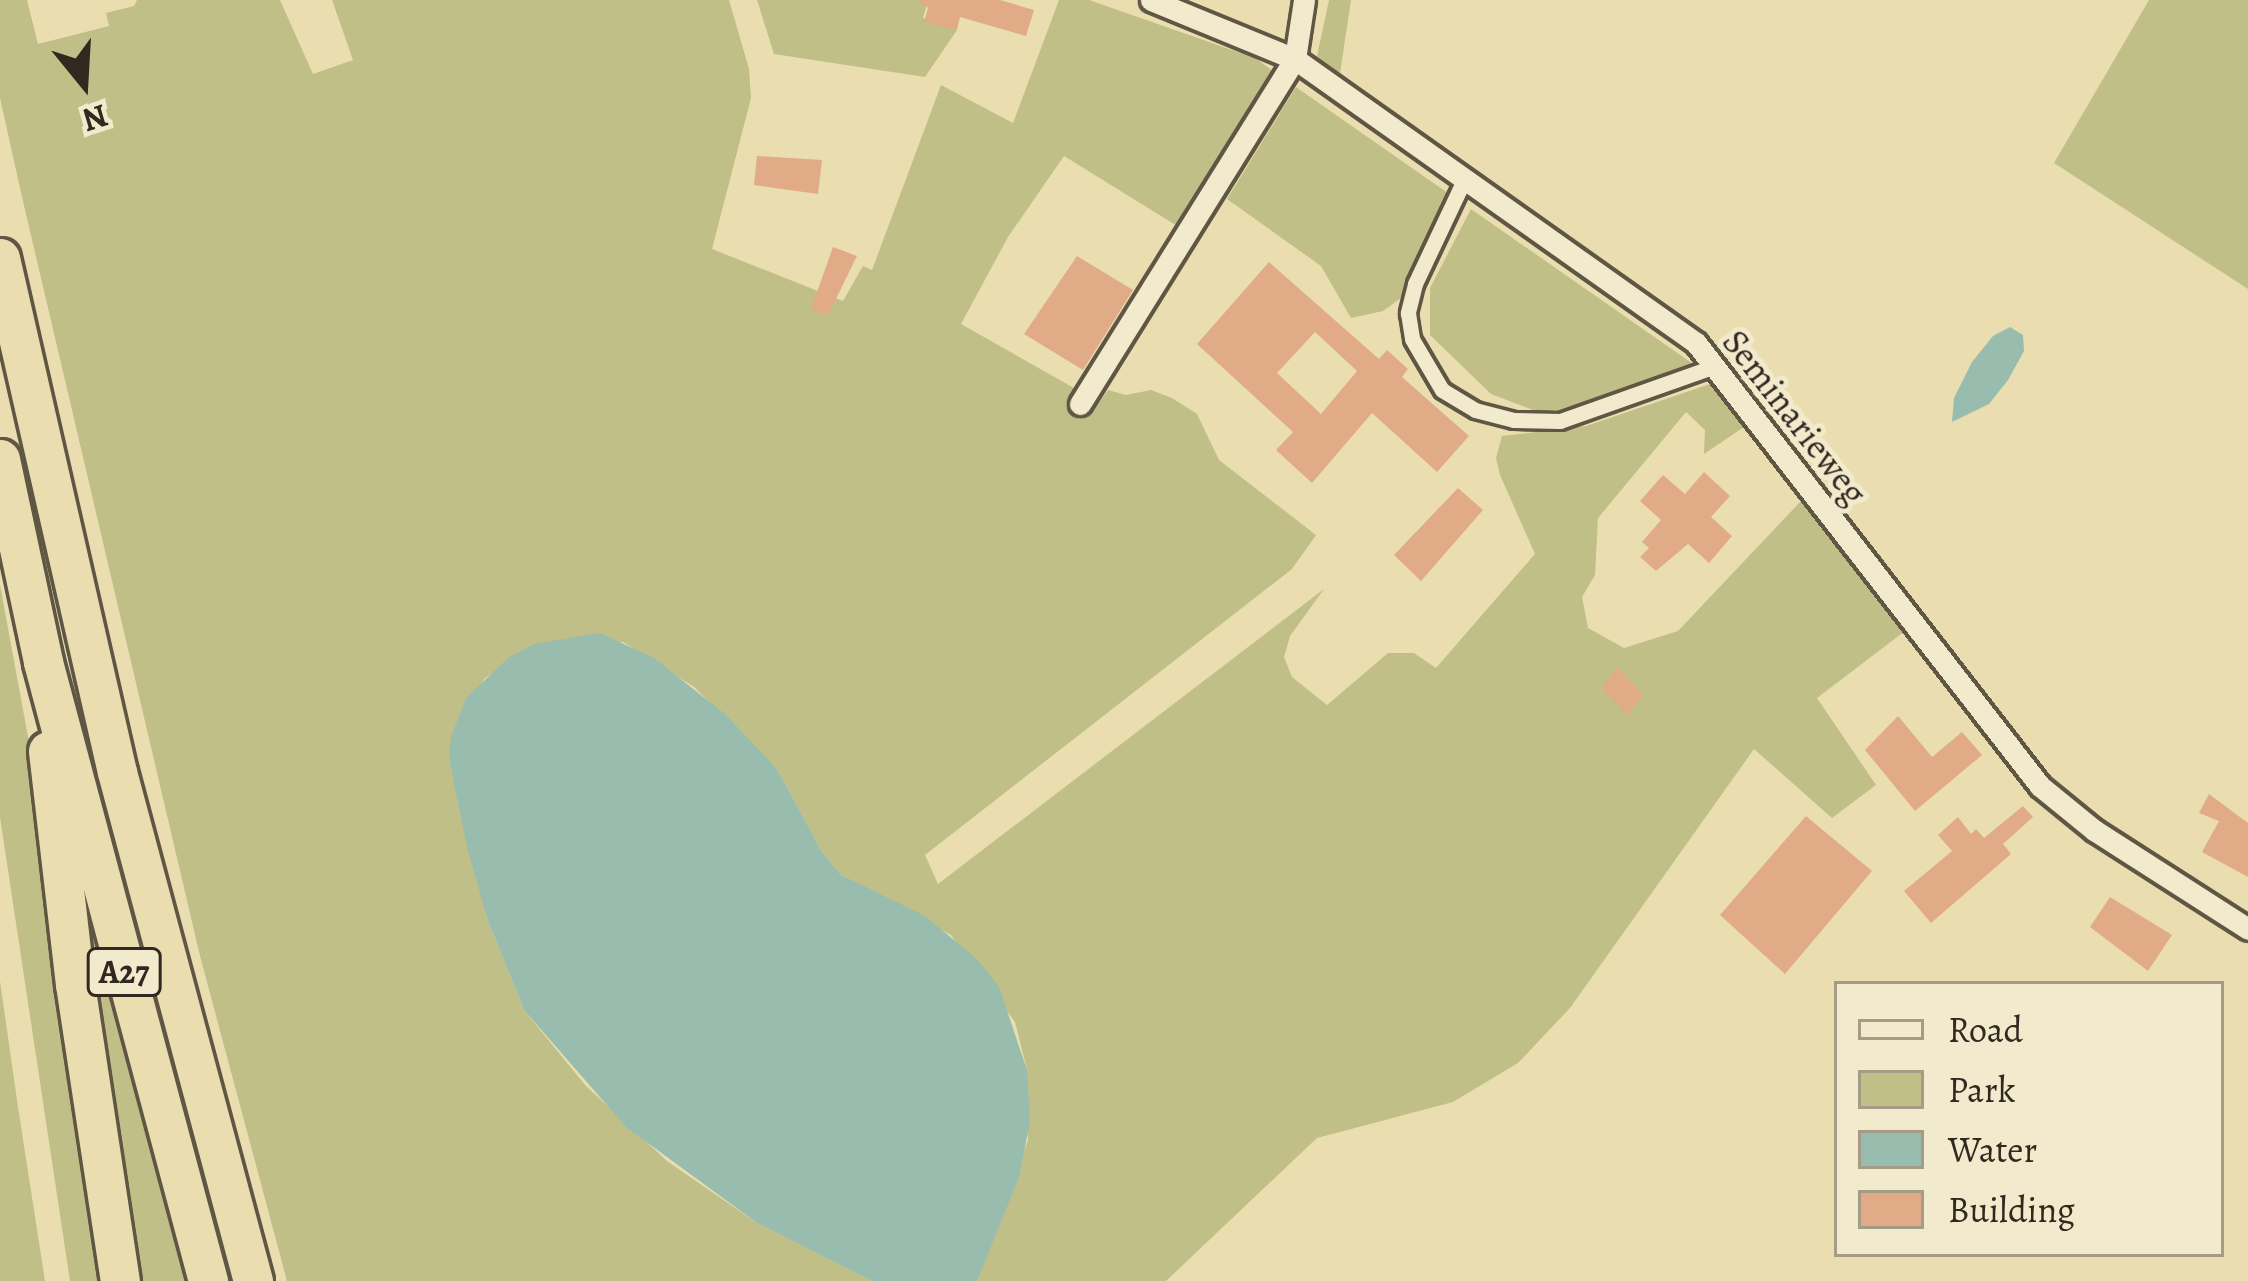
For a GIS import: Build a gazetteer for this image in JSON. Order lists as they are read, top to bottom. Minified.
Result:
{"streets":{"highway":["A27"],"street":["Seminarieweg"]},"legend":["Road","Park","Water","Building"],"north":"bottom"}
